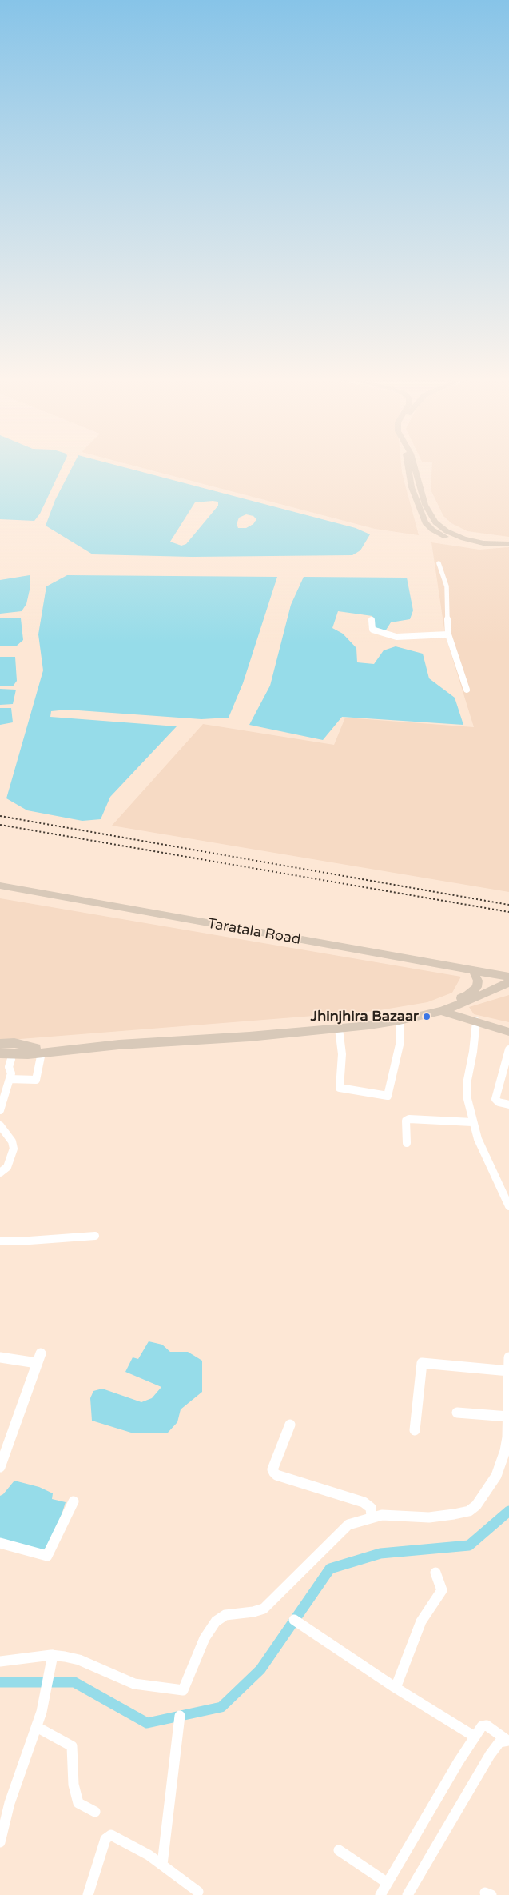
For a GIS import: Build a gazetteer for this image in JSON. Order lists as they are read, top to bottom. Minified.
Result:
{"streets":{"main road":["Taratala Road"]},"places":["Jhinjhira Bazaar"]}
